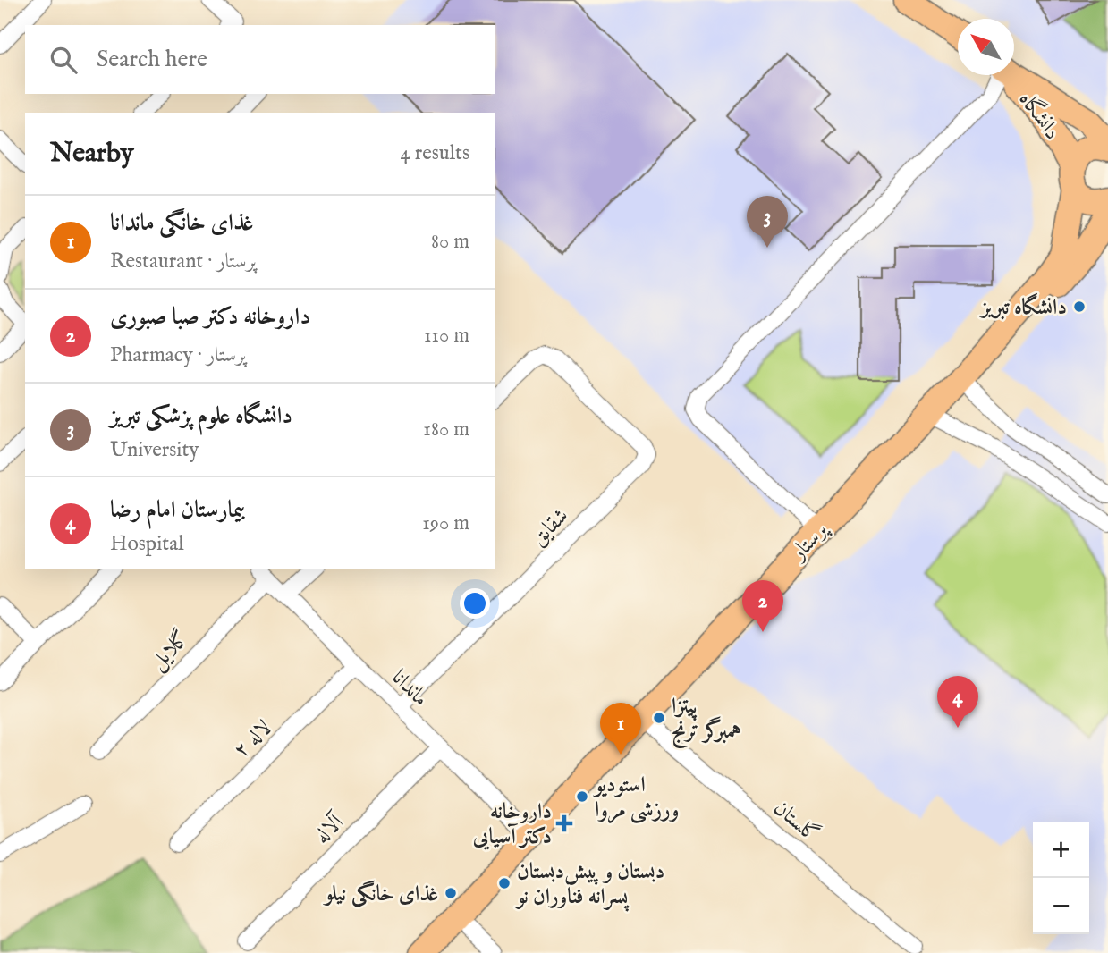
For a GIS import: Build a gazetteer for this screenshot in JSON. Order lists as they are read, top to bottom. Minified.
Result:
{"streets":{"main road":["دانشگاه","پرستار"],"street":["شقایق","گلایل","ماندانا","لاله ۲","گلستان","آلاله"]},"crossings":[["دانشگاه","پرستار"],["شقایق","ماندانا"],["پرستار","ماندانا"],["پرستار","گلستان"],["گلایل","ماندانا"],["ماندانا","لاله ۲"],["ماندانا","آلاله"]],"places":{"other":["دانشگاه تبریز","پیتزا همبرگر ترنج","استودیو ورزشی مروا","دبستان و پیش‌دبستان پسرانه فناوران نو","غذای خانگی نیلو"],"health":["داروخانه دکتر آسیایی"]},"north":"top left","page":{"search":"Search here","heading":["Nearby","4 results"],"list":[{"mark":"1","name":"غذای خانگی ماندانا","note":"Restaurant · پرستار","value":"80 m"},{"mark":"2","name":"داروخانه دکتر صبا صبوری","note":"Pharmacy · پرستار","value":"110 m"},{"mark":"3","name":"دانشگاه علوم پزشکی تبریز","note":"University","value":"180 m"},{"mark":"4","name":"بیمارستان امام رضا","note":"Hospital","value":"190 m"}],"pins":["3","2","4","1"],"map_buttons":["+","−"]}}
